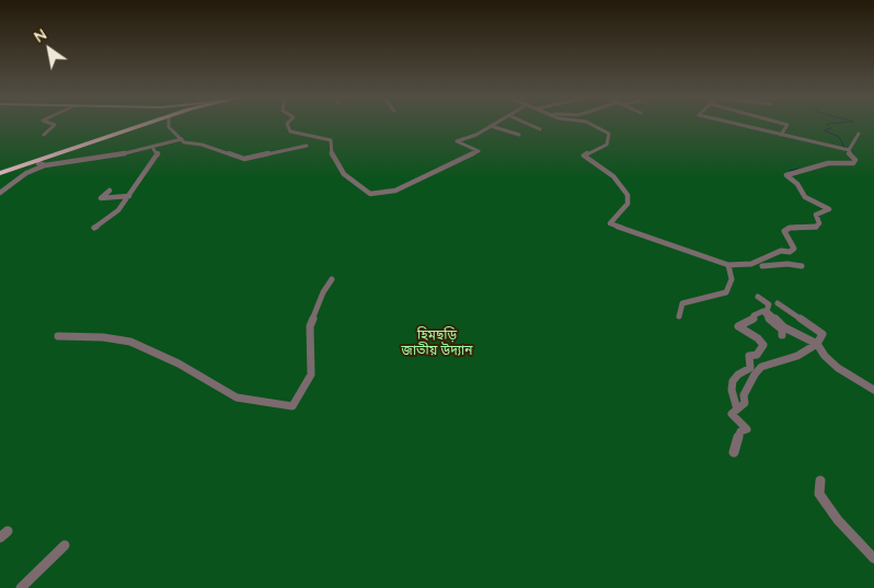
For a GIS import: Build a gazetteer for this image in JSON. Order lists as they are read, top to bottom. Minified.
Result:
{"parks":["হিমছড়ি জাতীয় উদ্যান"],"north":"top left"}
